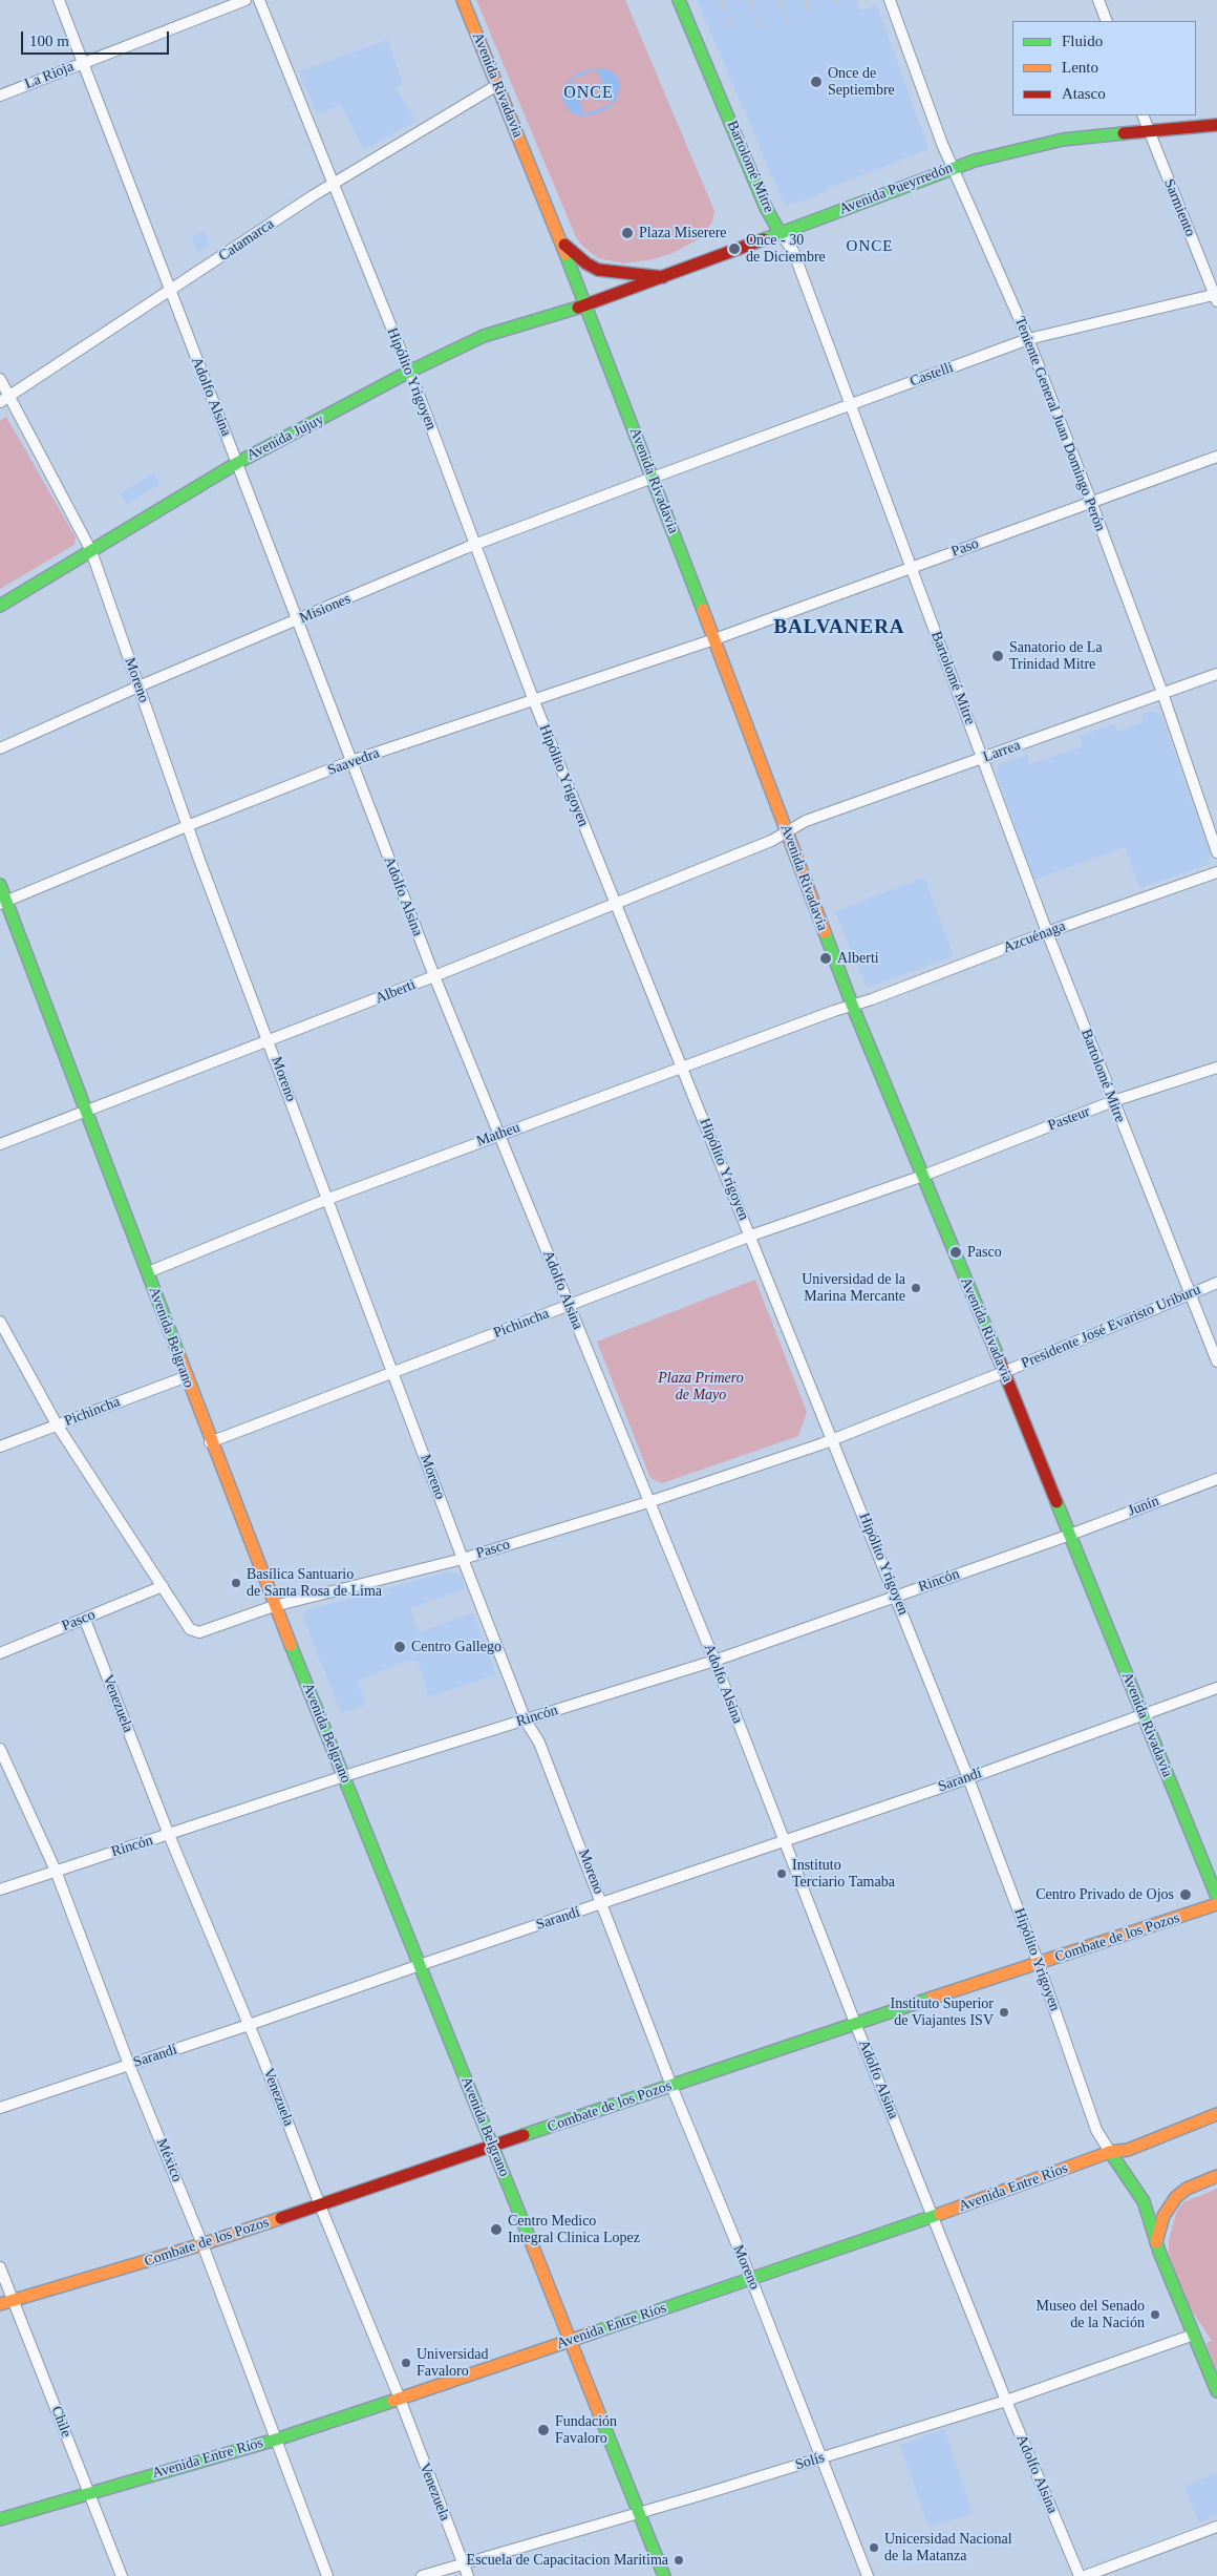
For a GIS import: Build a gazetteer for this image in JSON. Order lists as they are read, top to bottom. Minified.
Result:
{"streets":{"main road":["Avenida Rivadavia","Bartolomé Mitre","Avenida Pueyrredón","Hipólito Yrigoyen","Avenida Jujuy","Avenida Belgrano","Combate de los Pozos","Avenida Entre Ríos"],"street":["La Rioja","Sarmiento","Catamarca","Castelli","Adolfo Alsina","Teniente General Juan Domingo Perón","Paso","Misiones","Moreno","Larrea","Saavedra","Azcuénaga","Alberti","Pasteur","Matheu","Pichincha","Presidente José Evaristo Uriburu","Junín","Pasco","Rincón","Venezuela","Sarandí","México","Chile","Solís"]},"crossings":[["La Rioja","Adolfo Alsina"],["Avenida Rivadavia","Avenida Pueyrredón"],["Avenida Rivadavia","Catamarca"],["Avenida Rivadavia","Castelli"],["Avenida Rivadavia","Avenida Jujuy"],["Avenida Rivadavia","Paso"],["Avenida Rivadavia","Misiones"],["Avenida Rivadavia","Larrea"],["Avenida Rivadavia","Saavedra"],["Avenida Rivadavia","Azcuénaga"],["Avenida Rivadavia","Alberti"],["Avenida Rivadavia","Pasteur"],["Avenida Rivadavia","Matheu"],["Avenida Rivadavia","Pichincha"],["Avenida Rivadavia","Presidente José Evaristo Uriburu"],["Avenida Rivadavia","Junín"],["Avenida Rivadavia","Pasco"],["Avenida Rivadavia","Rincón"],["Avenida Rivadavia","Sarandí"],["Bartolomé Mitre","Avenida Pueyrredón"],["Bartolomé Mitre","Castelli"],["Bartolomé Mitre","Paso"],["Bartolomé Mitre","Larrea"],["Bartolomé Mitre","Azcuénaga"],["Bartolomé Mitre","Pasteur"],["Bartolomé Mitre","Presidente José Evaristo Uriburu"],["Avenida Pueyrredón","Sarmiento"],["Avenida Pueyrredón","Teniente General Juan Domingo Perón"],["Avenida Pueyrredón","Avenida Jujuy"],["Sarmiento","Castelli"],["Catamarca","Hipólito Yrigoyen"],["Catamarca","Adolfo Alsina"],["Catamarca","Moreno"],["Castelli","Teniente General Juan Domingo Perón"],["Castelli","Misiones"],["Hipólito Yrigoyen","Avenida Jujuy"],["Hipólito Yrigoyen","Misiones"],["Hipólito Yrigoyen","Saavedra"],["Hipólito Yrigoyen","Alberti"],["Hipólito Yrigoyen","Matheu"],["Hipólito Yrigoyen","Pichincha"],["Hipólito Yrigoyen","Pasco"],["Hipólito Yrigoyen","Rincón"],["Hipólito Yrigoyen","Sarandí"],["Hipólito Yrigoyen","Combate de los Pozos"],["Hipólito Yrigoyen","Avenida Entre Ríos"],["Hipólito Yrigoyen","Solís"],["Adolfo Alsina","Avenida Jujuy"],["Adolfo Alsina","Misiones"],["Adolfo Alsina","Saavedra"],["Adolfo Alsina","Alberti"],["Adolfo Alsina","Matheu"],["Adolfo Alsina","Pichincha"],["Adolfo Alsina","Pasco"],["Adolfo Alsina","Rincón"],["Adolfo Alsina","Sarandí"],["Adolfo Alsina","Combate de los Pozos"],["Adolfo Alsina","Avenida Entre Ríos"],["Adolfo Alsina","Solís"],["Teniente General Juan Domingo Perón","Paso"],["Teniente General Juan Domingo Perón","Larrea"],["Avenida Jujuy","Moreno"],["Paso","Saavedra"],["Misiones","Moreno"],["Moreno","Saavedra"],["Moreno","Alberti"],["Moreno","Matheu"],["Moreno","Pichincha"],["Moreno","Pasco"],["Moreno","Rincón"],["Moreno","Sarandí"],["Moreno","Combate de los Pozos"],["Moreno","Avenida Entre Ríos"],["Moreno","Solís"],["Larrea","Alberti"],["Saavedra","Avenida Belgrano"],["Azcuénaga","Matheu"],["Alberti","Avenida Belgrano"],["Pasteur","Pichincha"],["Matheu","Avenida Belgrano"],["Pichincha","Avenida Belgrano"],["Presidente José Evaristo Uriburu","Pasco"],["Avenida Belgrano","Pasco"],["Avenida Belgrano","Rincón"],["Avenida Belgrano","Sarandí"],["Avenida Belgrano","Combate de los Pozos"],["Avenida Belgrano","Avenida Entre Ríos"],["Avenida Belgrano","Solís"],["Junín","Rincón"],["Pasco","Venezuela"],["Rincón","Venezuela"],["Rincón","México"],["Venezuela","Sarandí"],["Venezuela","Combate de los Pozos"],["Venezuela","Avenida Entre Ríos"],["Venezuela","Solís"],["Sarandí","México"],["Combate de los Pozos","México"],["Combate de los Pozos","Chile"],["México","Avenida Entre Ríos"],["Avenida Entre Ríos","Chile"]],"districts":["ONCE","ONCE","BALVANERA"],"parks":["Plaza Primero de Mayo"],"places":["Once de Septiembre","Plaza Miserere","Once - 30 de Diciembre","Sanatorio de La Trinidad Mitre","Alberti","Pasco","Universidad de la Marina Mercante","Basílica Santuario de Santa Rosa de Lima","Centro Gallego","Instituto Terciario Tamaba","Centro Privado de Ojos","Instituto Superior de Viajantes ISV","Centro Medico Integral Clinica Lopez","Museo del Senado de la Nación","Universidad Favaloro","Fundación Favaloro","Unicersidad Nacional de la Matanza","Escuela de Capacitacion Maritima"],"legend":["Fluido","Lento","Atasco"],"scale_bar":"100 m"}
